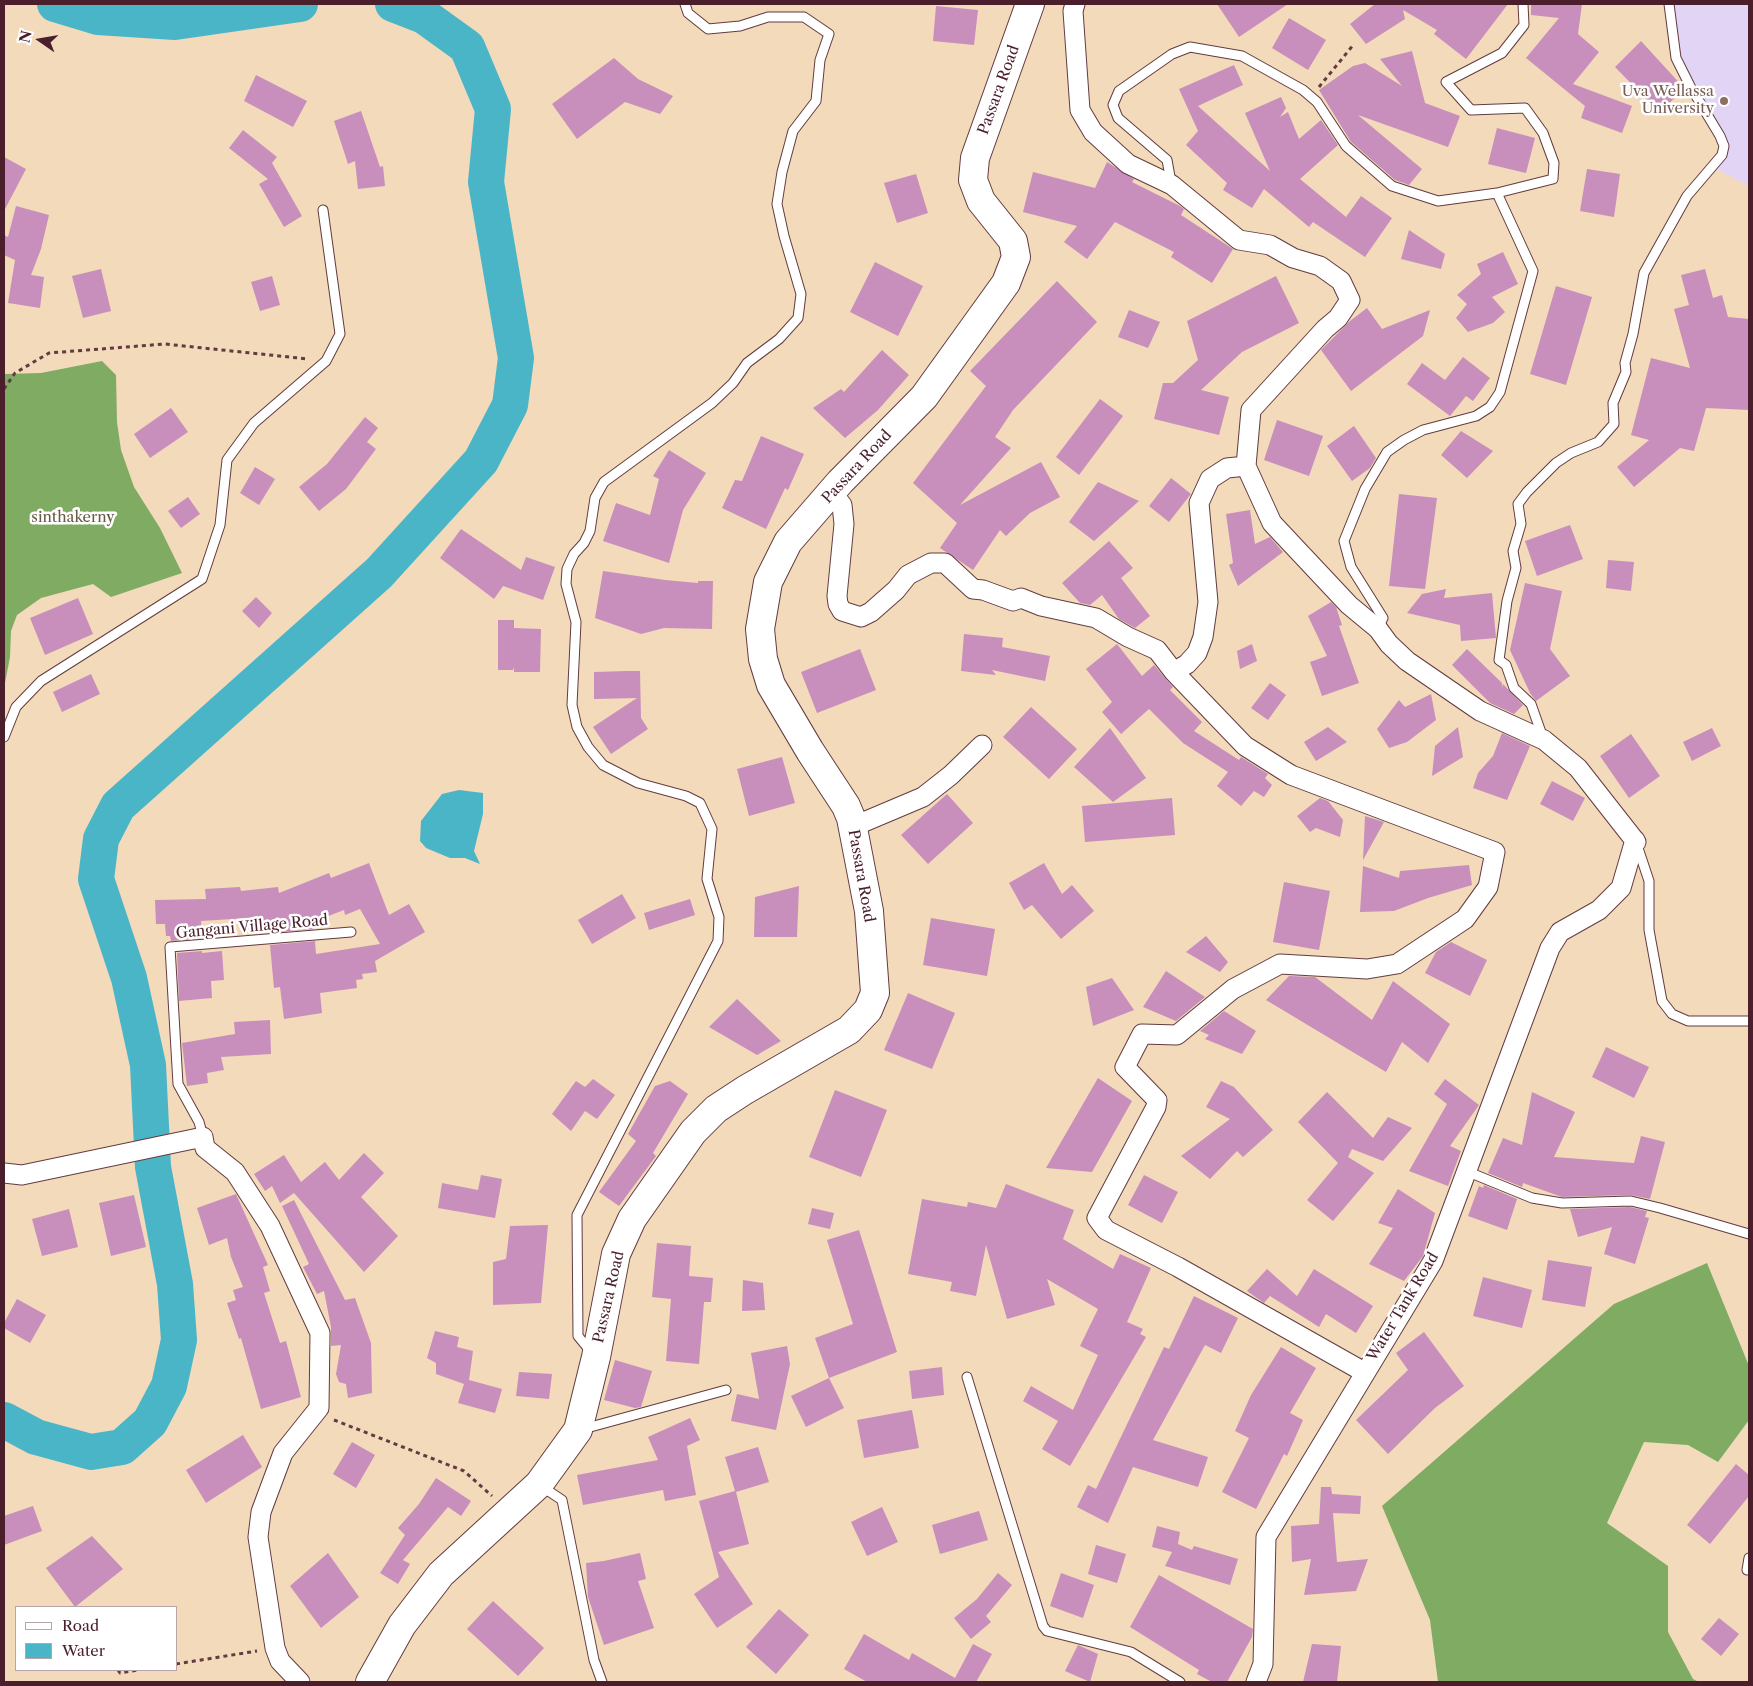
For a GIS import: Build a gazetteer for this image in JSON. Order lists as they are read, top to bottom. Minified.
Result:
{"streets":{"highway":["Passara Road"],"street":["Water Tank Road"],"lane":["Gangani Village Road"]},"parks":["sinthakerny"],"places":["Uva Wellassa University"],"legend":["Road","Water"],"north":"left"}
